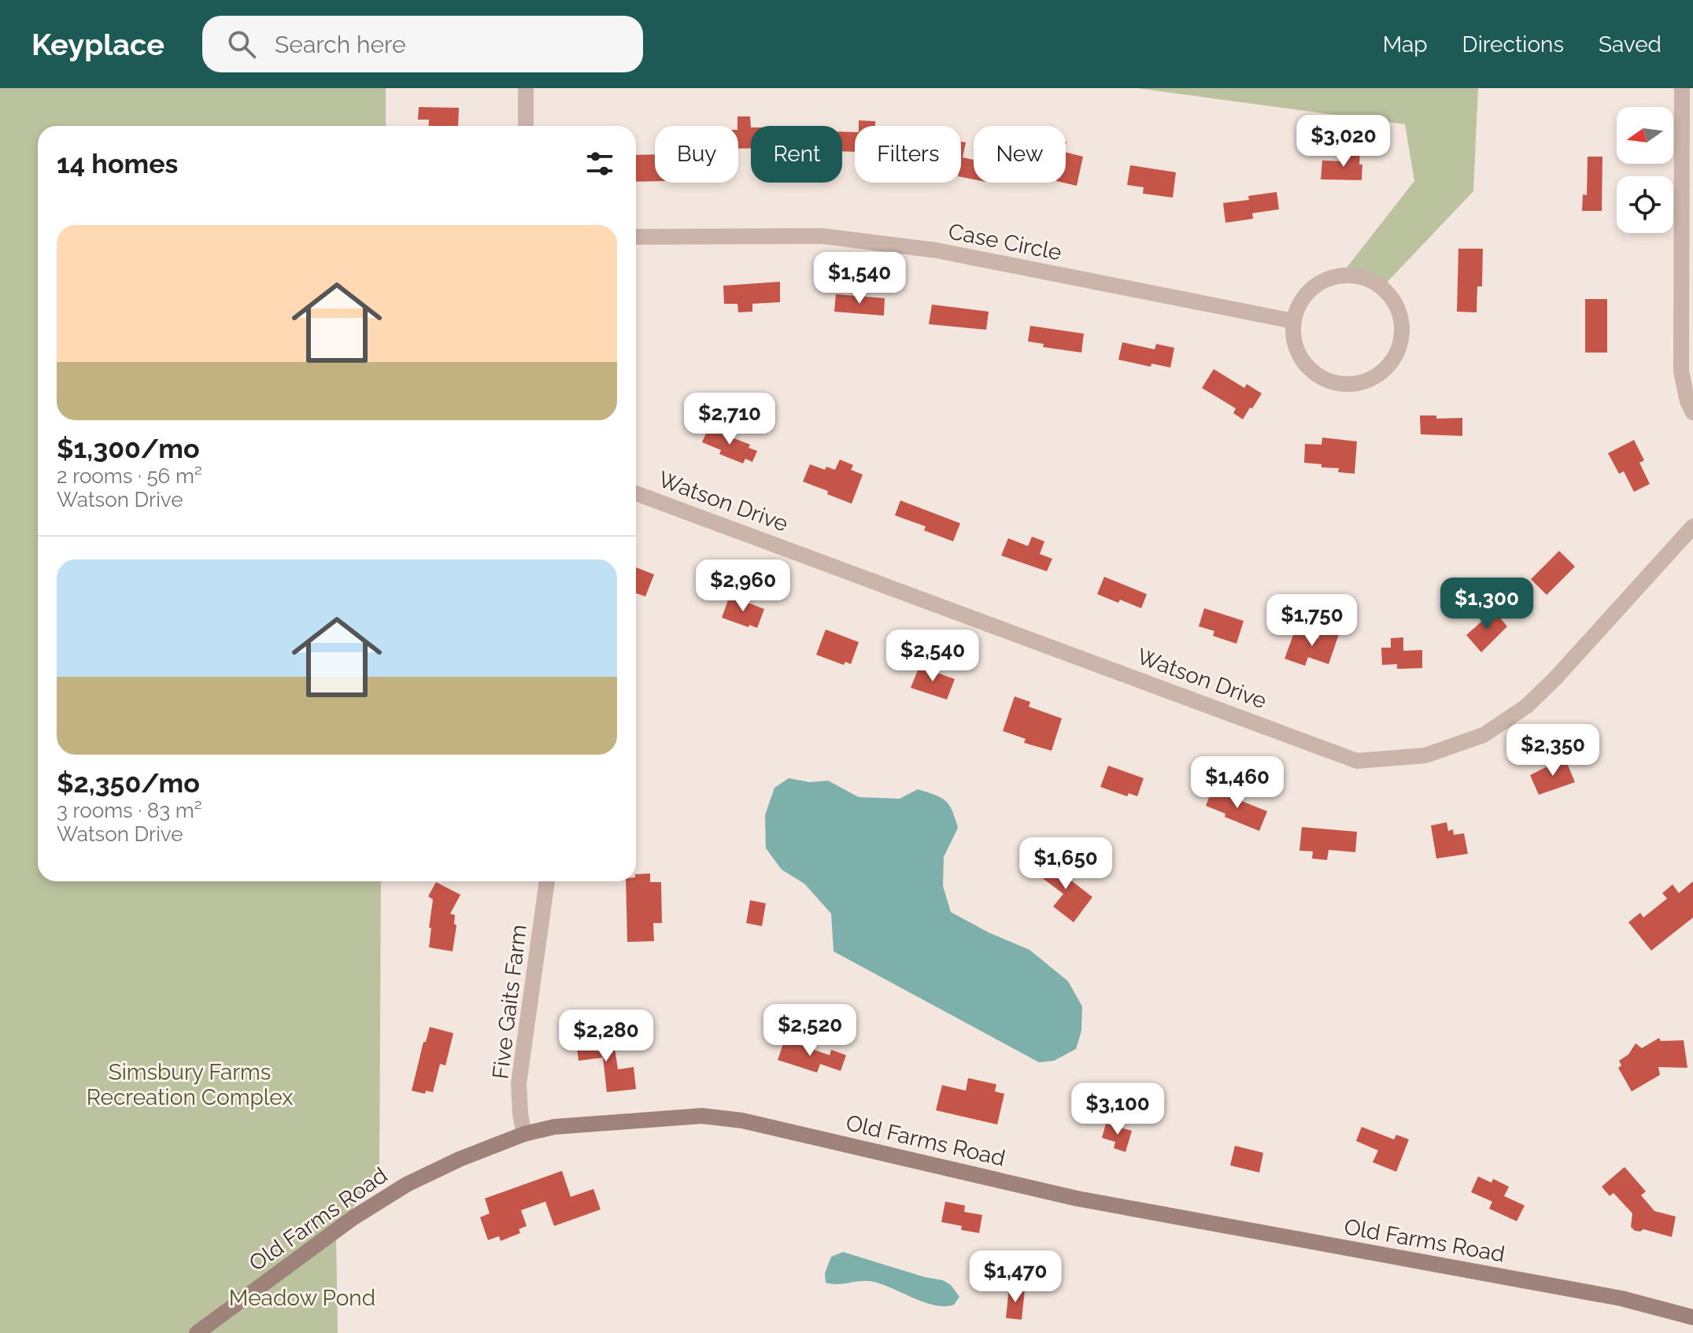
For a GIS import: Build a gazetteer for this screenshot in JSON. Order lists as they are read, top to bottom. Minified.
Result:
{"streets":{"street":["Case Circle","Watson Drive","Five Gaits Farm","Old Farms Road"]},"crossings":[["Five Gaits Farm","Old Farms Road"]],"parks":["Simsbury Farms Recreation Complex","Meadow Pond"],"north":"left","page":{"header":"Keyplace","search":"Search here","nav":["Map","Directions","Saved"],"price":["$3,020","$1,540","$2,710","$2,960","$1,300","$1,750","$2,540","$2,350","$1,460","$1,650","$2,520","$2,280","$3,100","$1,470"],"chip":["Buy","Rent","Filters","New"],"heading":"14 homes","list":[{"name":"$1,300/mo","note":"2 rooms · 56 m² · Watson Drive"},{"name":"$2,350/mo","note":"3 rooms · 83 m² · Watson Drive"}]}}
